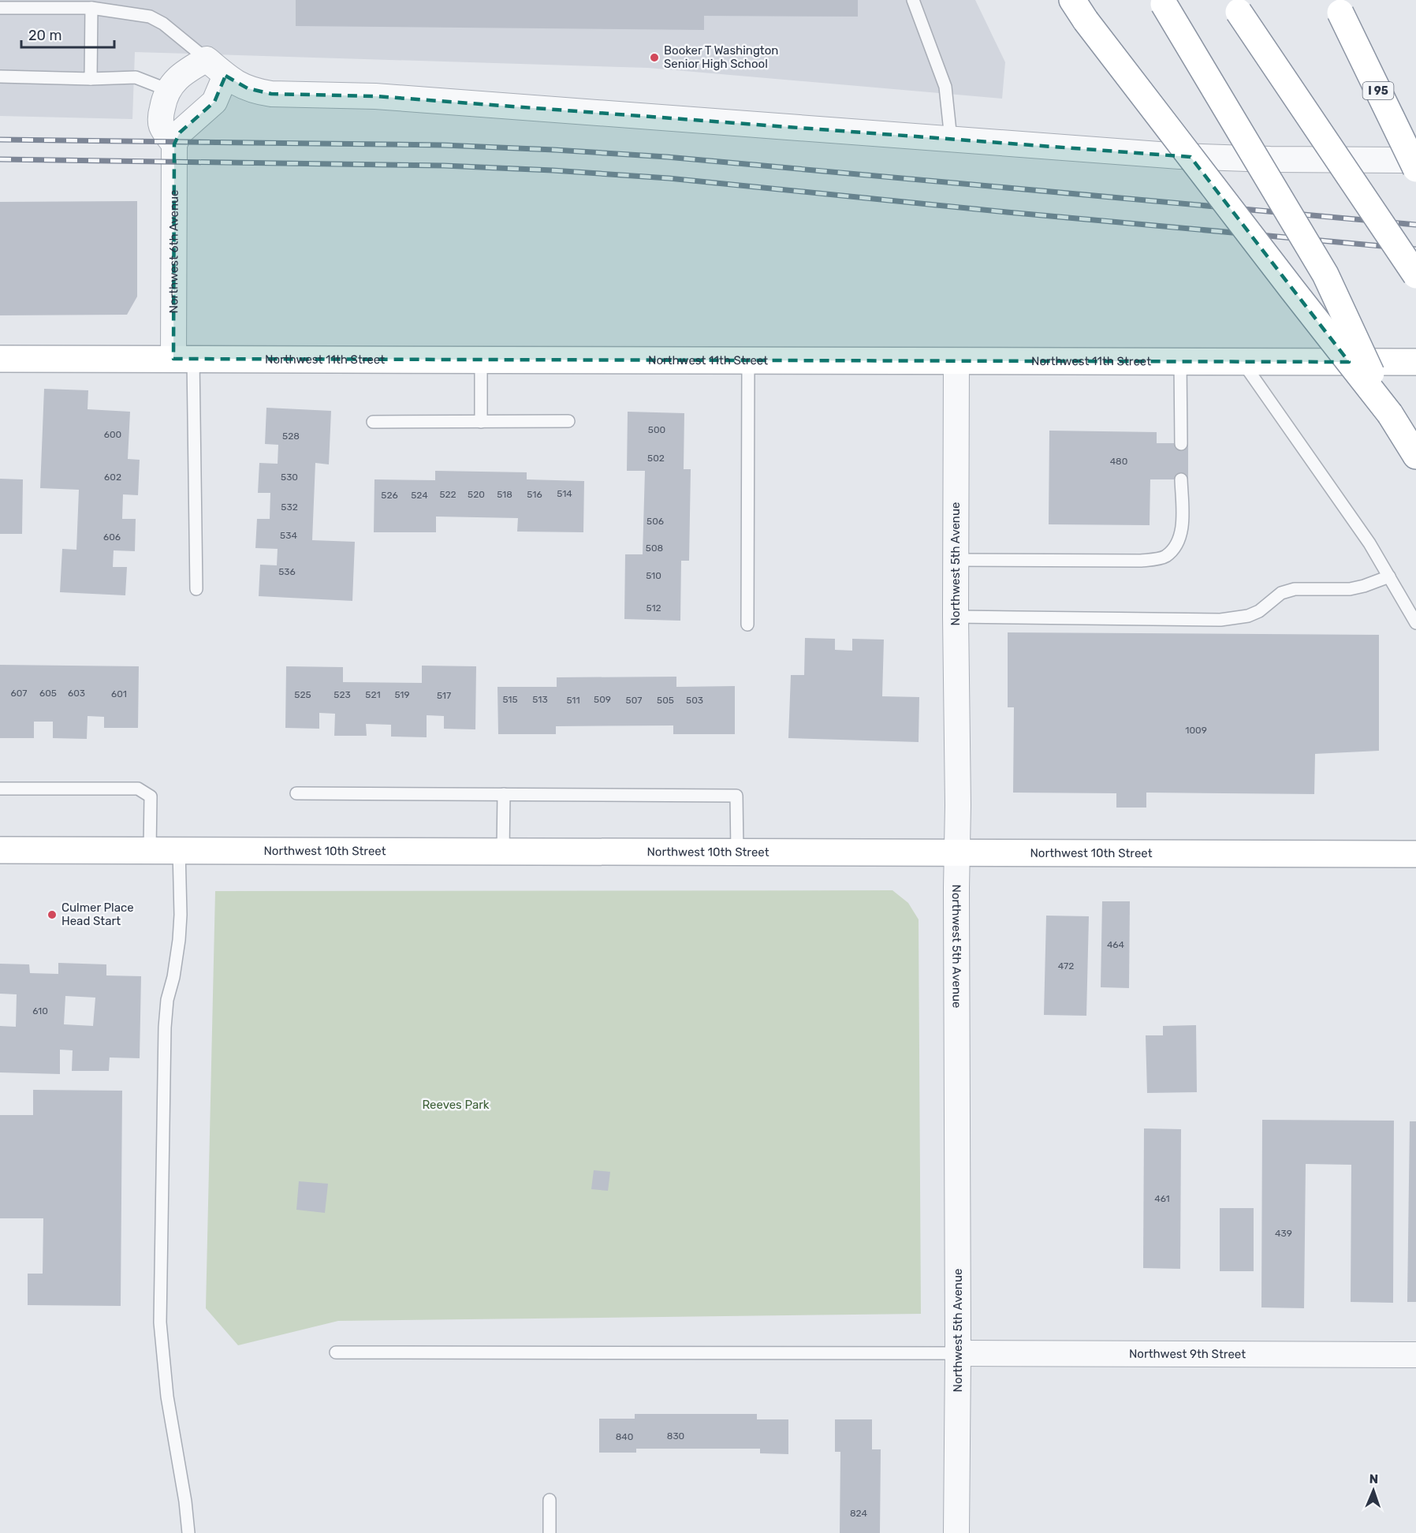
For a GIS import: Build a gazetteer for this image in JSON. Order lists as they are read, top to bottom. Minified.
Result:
{"streets":{"main road":["I 95","Northwest 11th Street","Northwest 10th Street"],"street":["Northwest 6th Avenue","Northwest 5th Avenue","Northwest 9th Street"]},"crossings":[["Northwest 6th Avenue","Northwest 11th Street"],["Northwest 11th Street","Northwest 5th Avenue"],["Northwest 5th Avenue","Northwest 10th Street"],["Northwest 5th Avenue","Northwest 9th Street"]],"parks":["Reeves Park"],"places":["Booker T Washington Senior High School","Culmer Place Head Start"],"house_numbers":["500","600","528","502","480","602","530","514","522","520","518","516","526","524","532","506","534","606","508","536","510","512","607","605","603","601","525","523","521","519","517","515","513","509","511","507","505","503","1009","464","472","610","461","439","830","840","824"],"scale_bar":"20 m","north":"top"}
